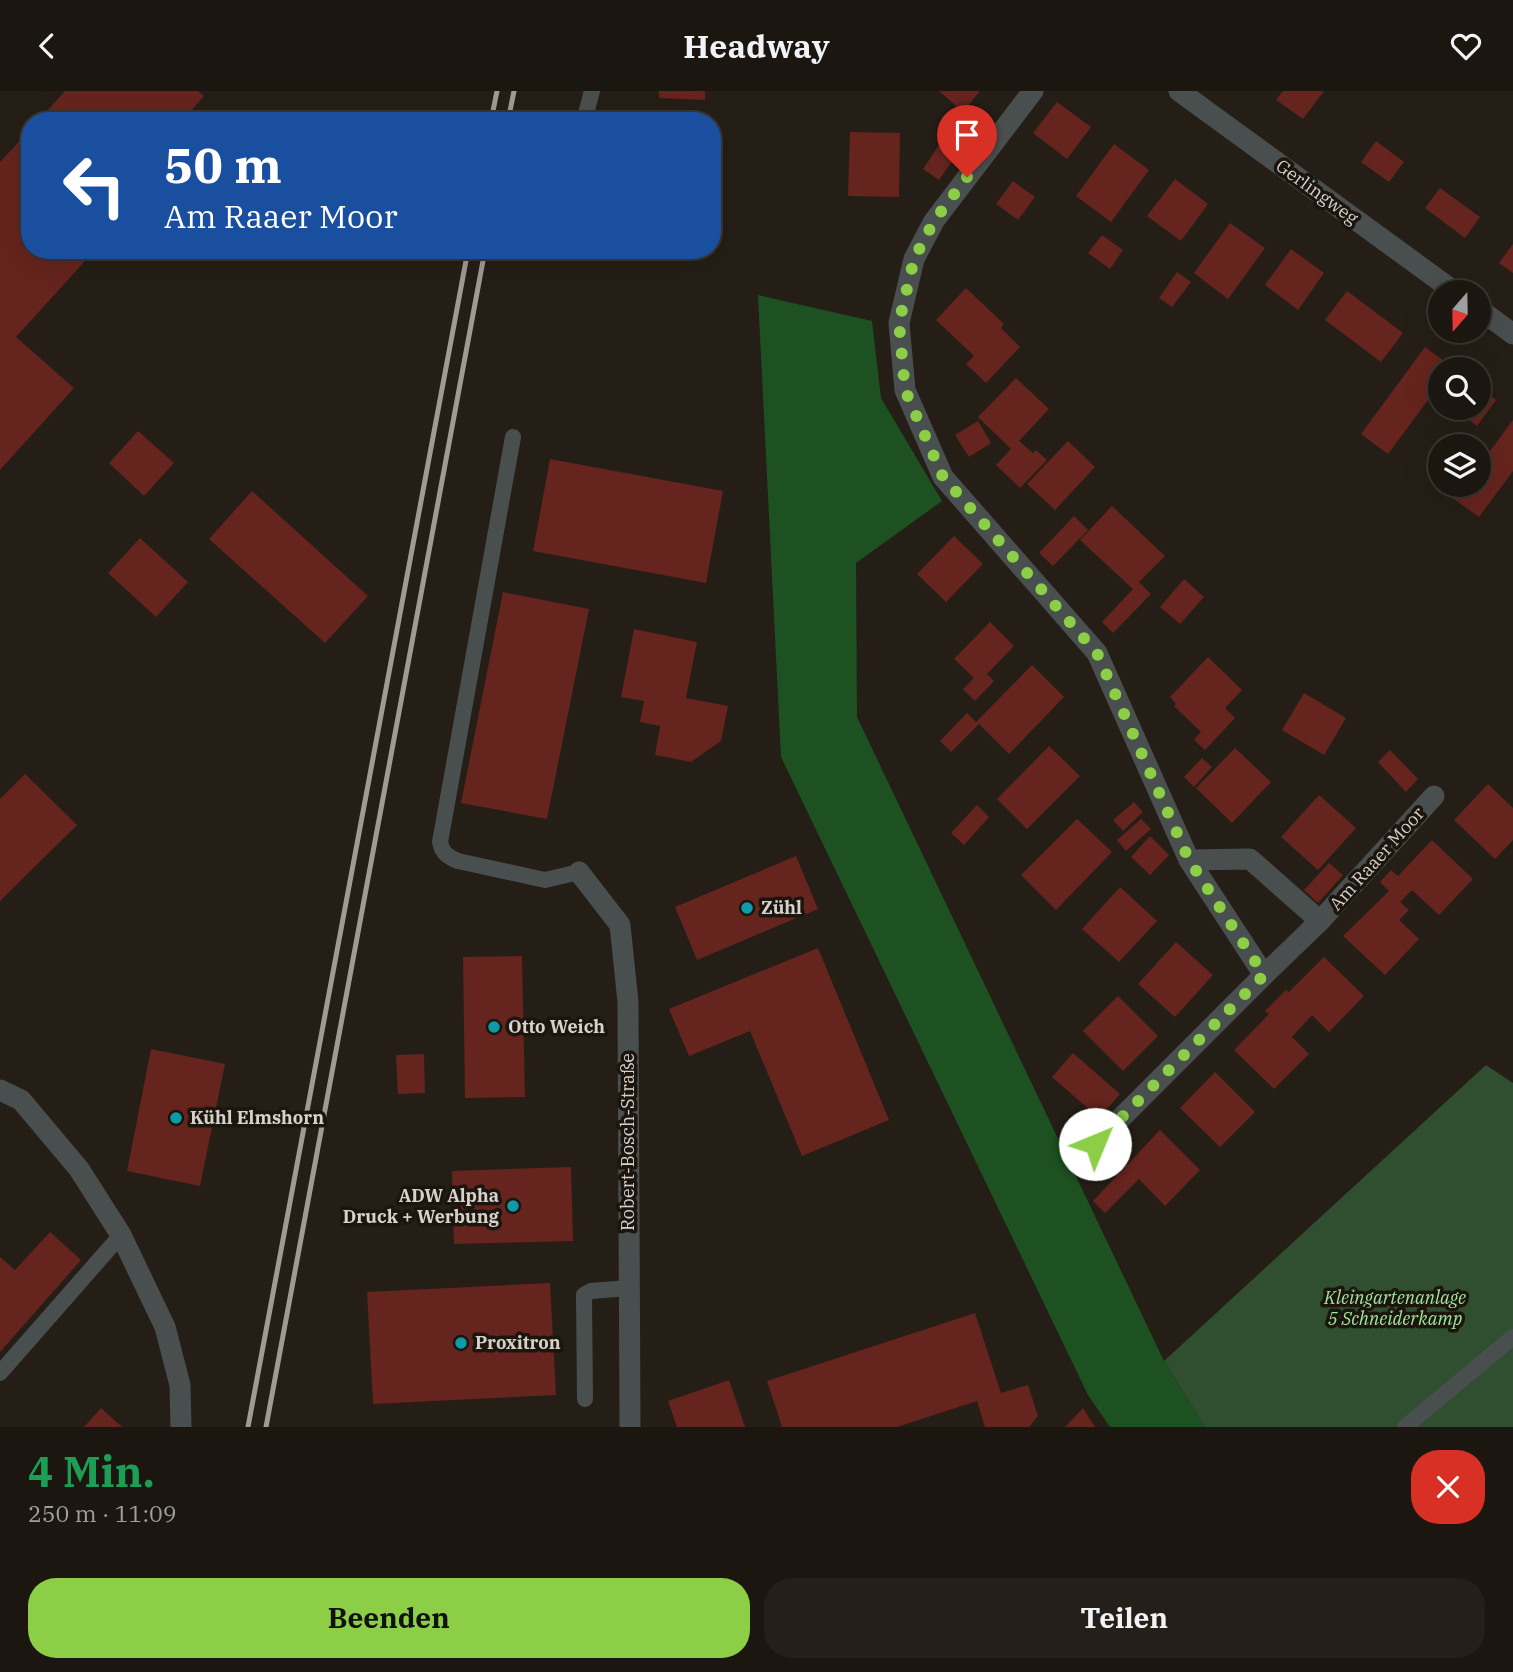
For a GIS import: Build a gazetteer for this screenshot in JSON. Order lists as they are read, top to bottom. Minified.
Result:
{"streets":{"street":["Gerlingweg","Am Raaer Moor","Robert-Bosch-Straße"]},"parks":["Kleingartenanlage 5 Schneiderkamp"],"places":["Zühl","Otto Weich","Kühl Elmshorn","ADW Alpha Druck + Werbung","Proxitron"],"north":"bottom","page":{"header":"Headway","turn":["50 m","Am Raaer Moor"],"heading":["4 Min.","250 m · 11:09"],"buttons":["Beenden","Teilen"]}}
